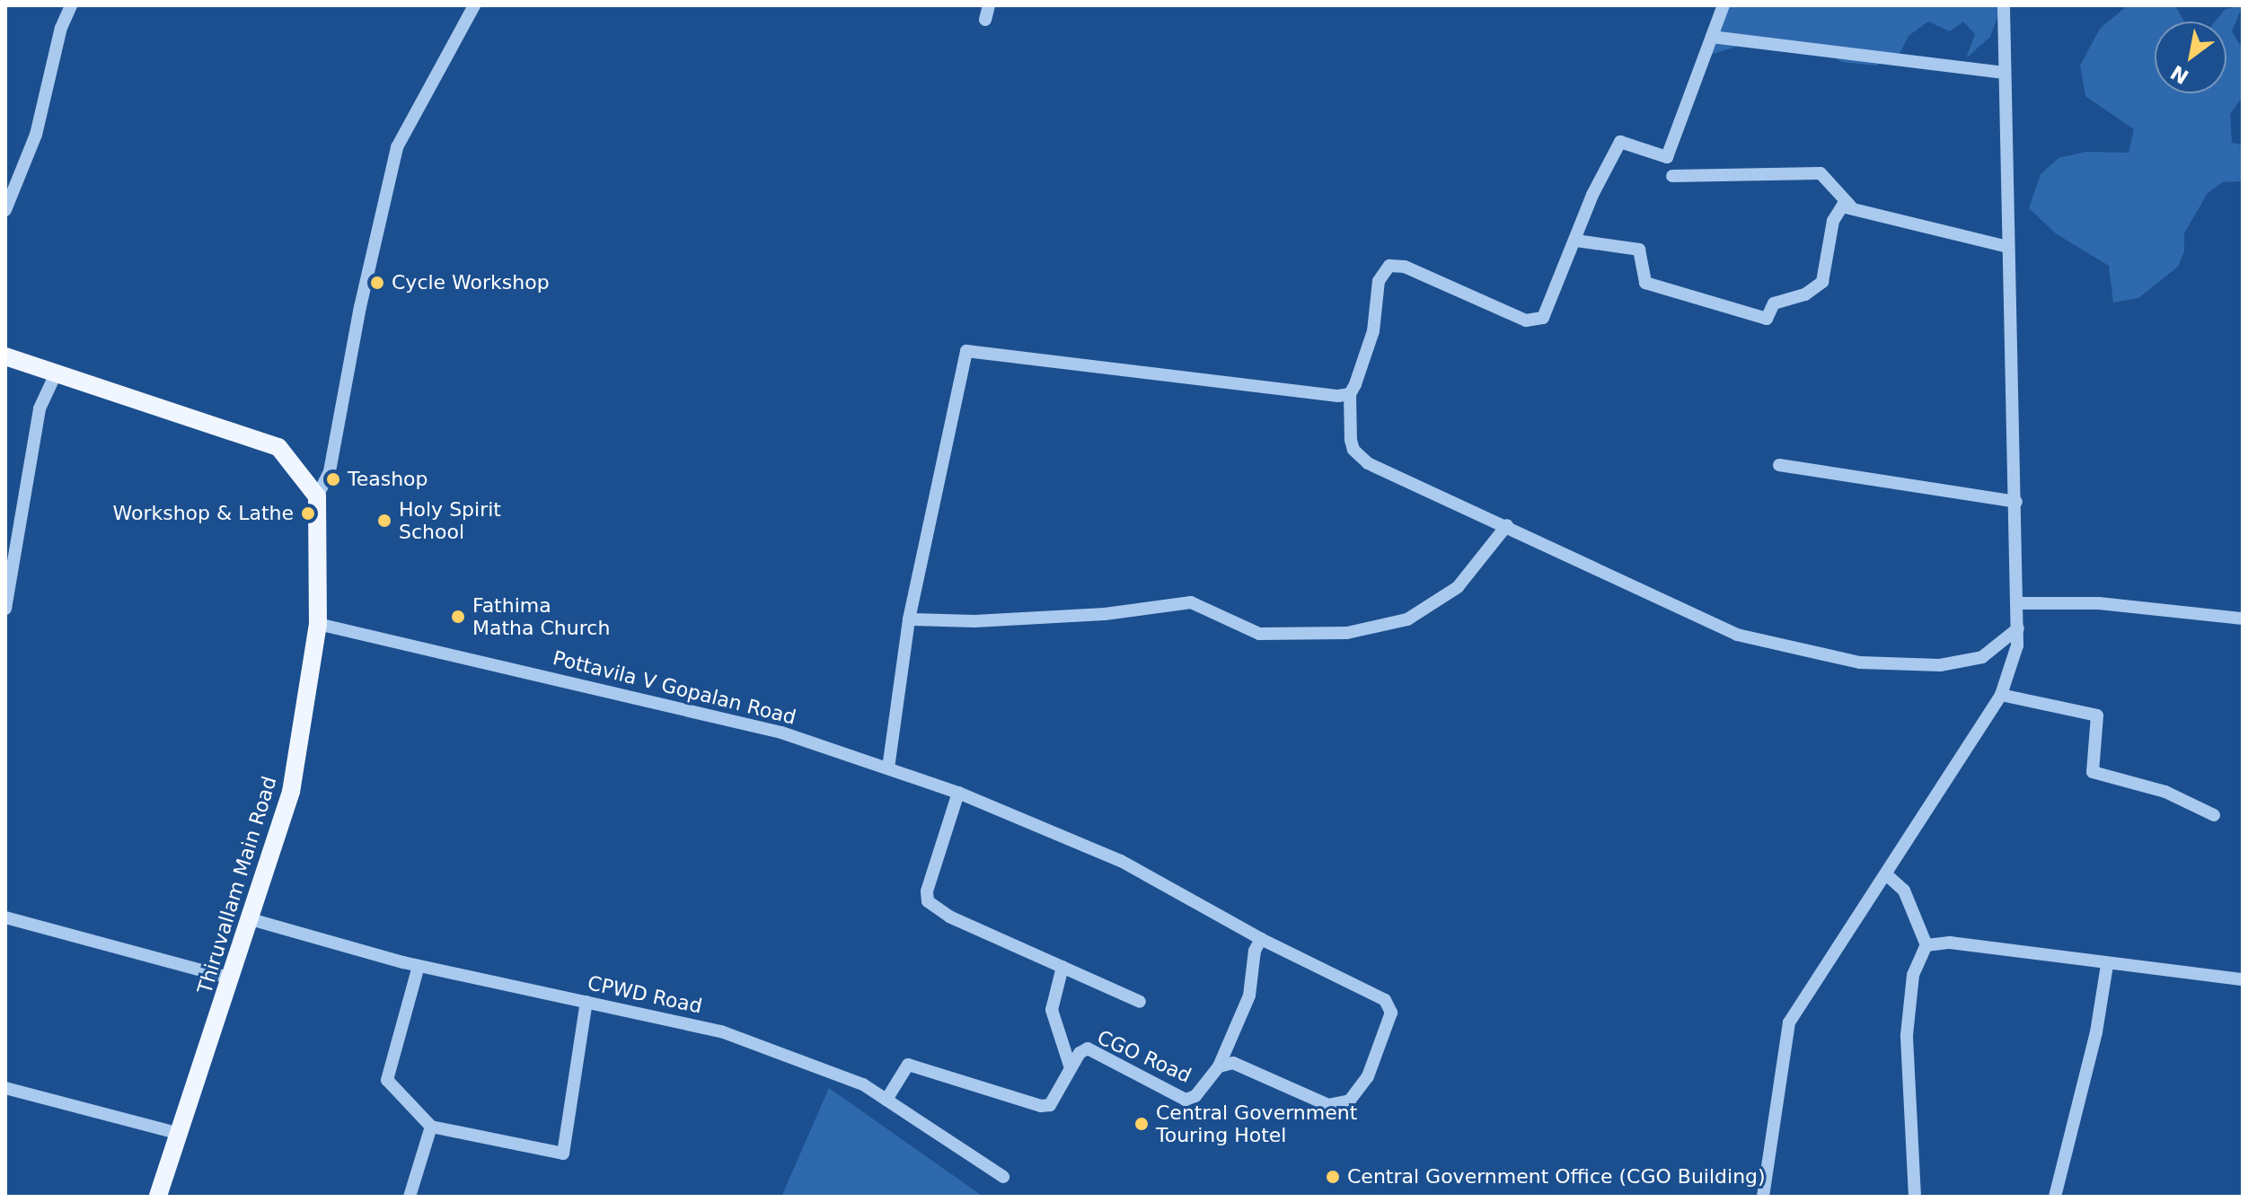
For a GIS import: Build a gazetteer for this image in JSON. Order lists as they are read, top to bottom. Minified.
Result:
{"streets":{"main road":["Thiruvallam Main Road"],"street":["Pottavila V Gopalan Road","CPWD Road","CGO Road"]},"crossings":[["Pottavila V Gopalan Road","Thiruvallam Main Road"],["Pottavila V Gopalan Road","CGO Road"],["Thiruvallam Main Road","CPWD Road"]],"places":["Cycle Workshop","Teashop","Workshop & Lathe","Holy Spirit School","Fathima Matha Church","Central Government Touring Hotel","Central Government Office (CGO Building)"],"north":"bottom left"}
